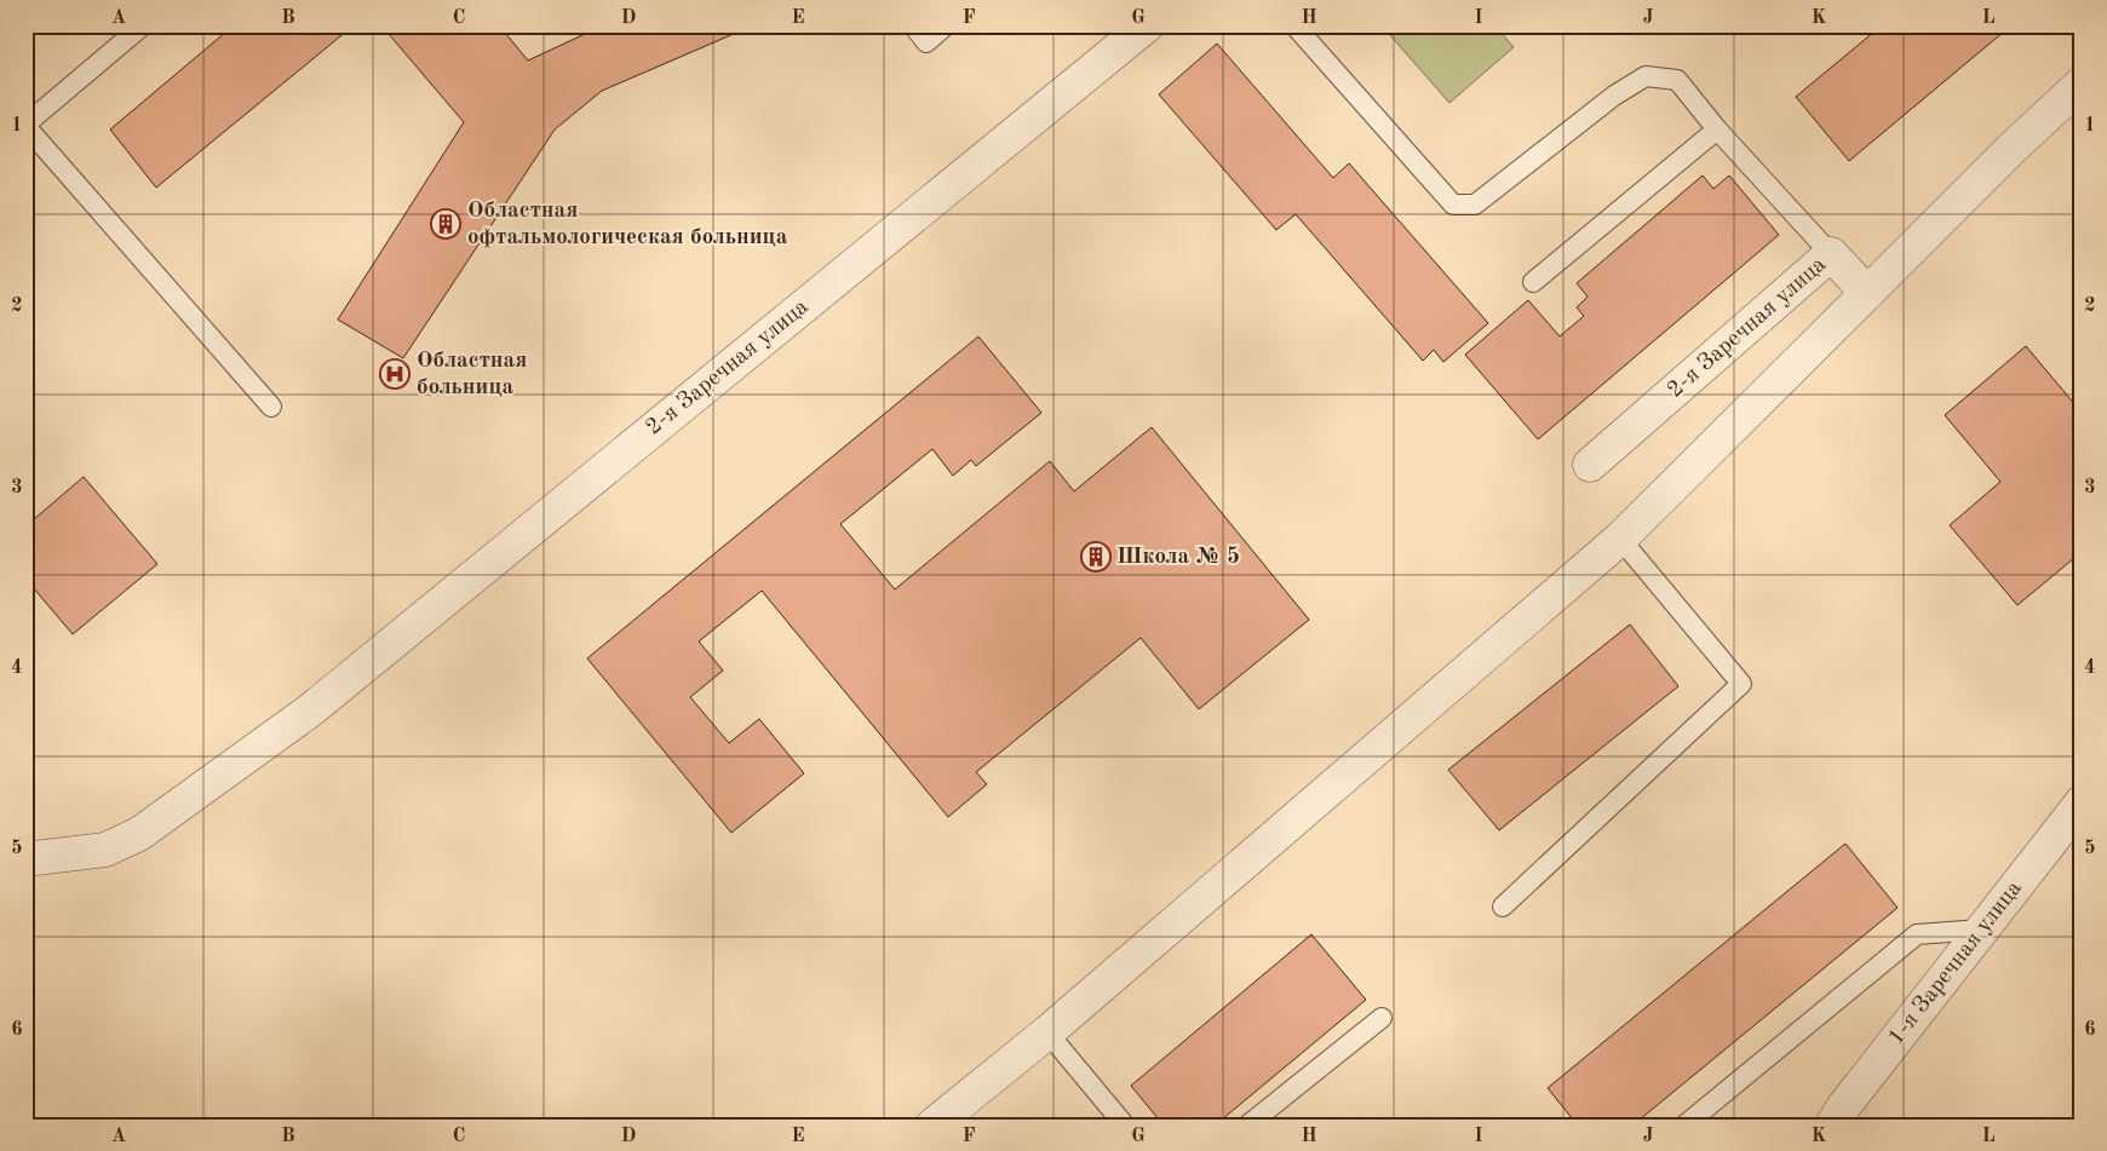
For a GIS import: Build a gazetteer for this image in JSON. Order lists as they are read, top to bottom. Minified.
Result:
{"streets":{"street":["2-я Заречная улица","1-я Заречная улица"]},"places":{"building":["Областная офтальмологическая больница","Школа № 5"],"hospital":["Областная больница"]},"grid":{"columns":["A","B","C","D","E","F","G","H","I","J","K","L"],"rows":["1","2","3","4","5","6"]}}
